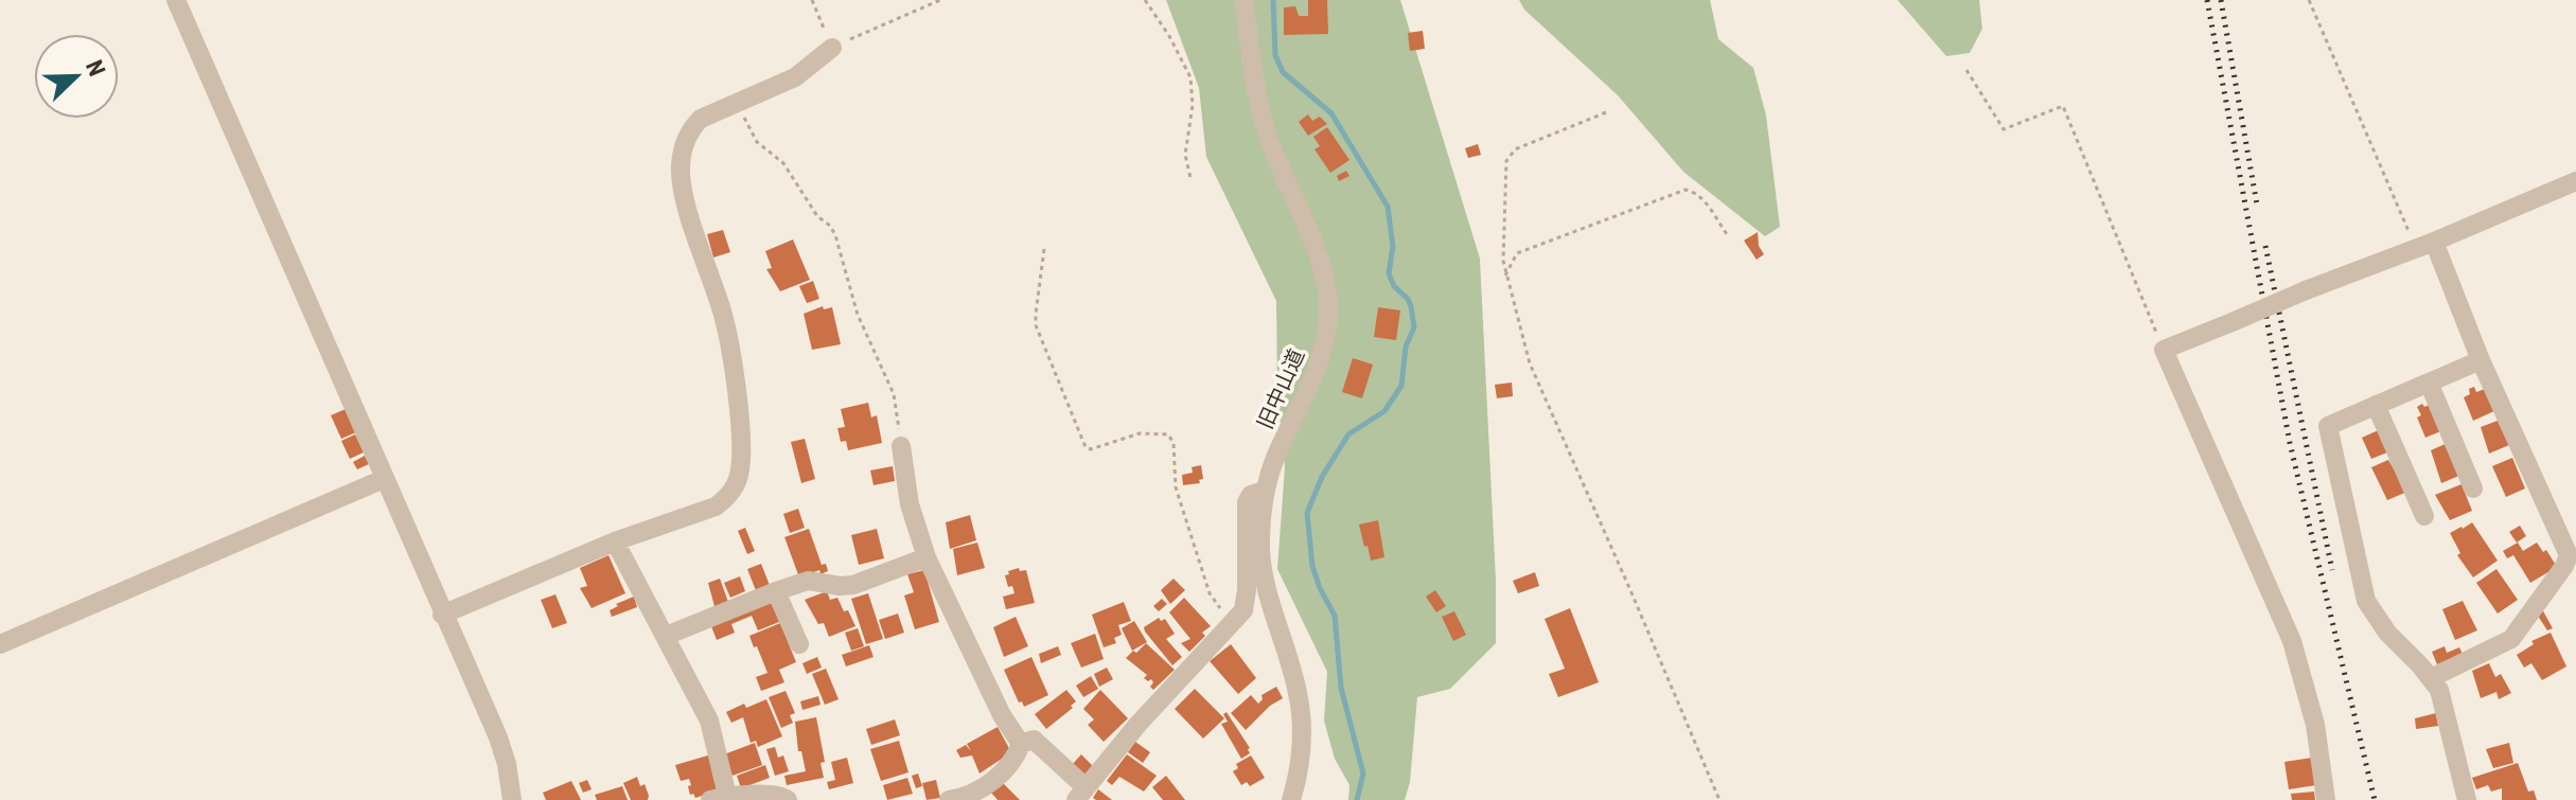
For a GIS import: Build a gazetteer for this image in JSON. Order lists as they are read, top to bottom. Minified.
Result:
{"streets":{"street":["旧中山道"]},"north":"top right"}
